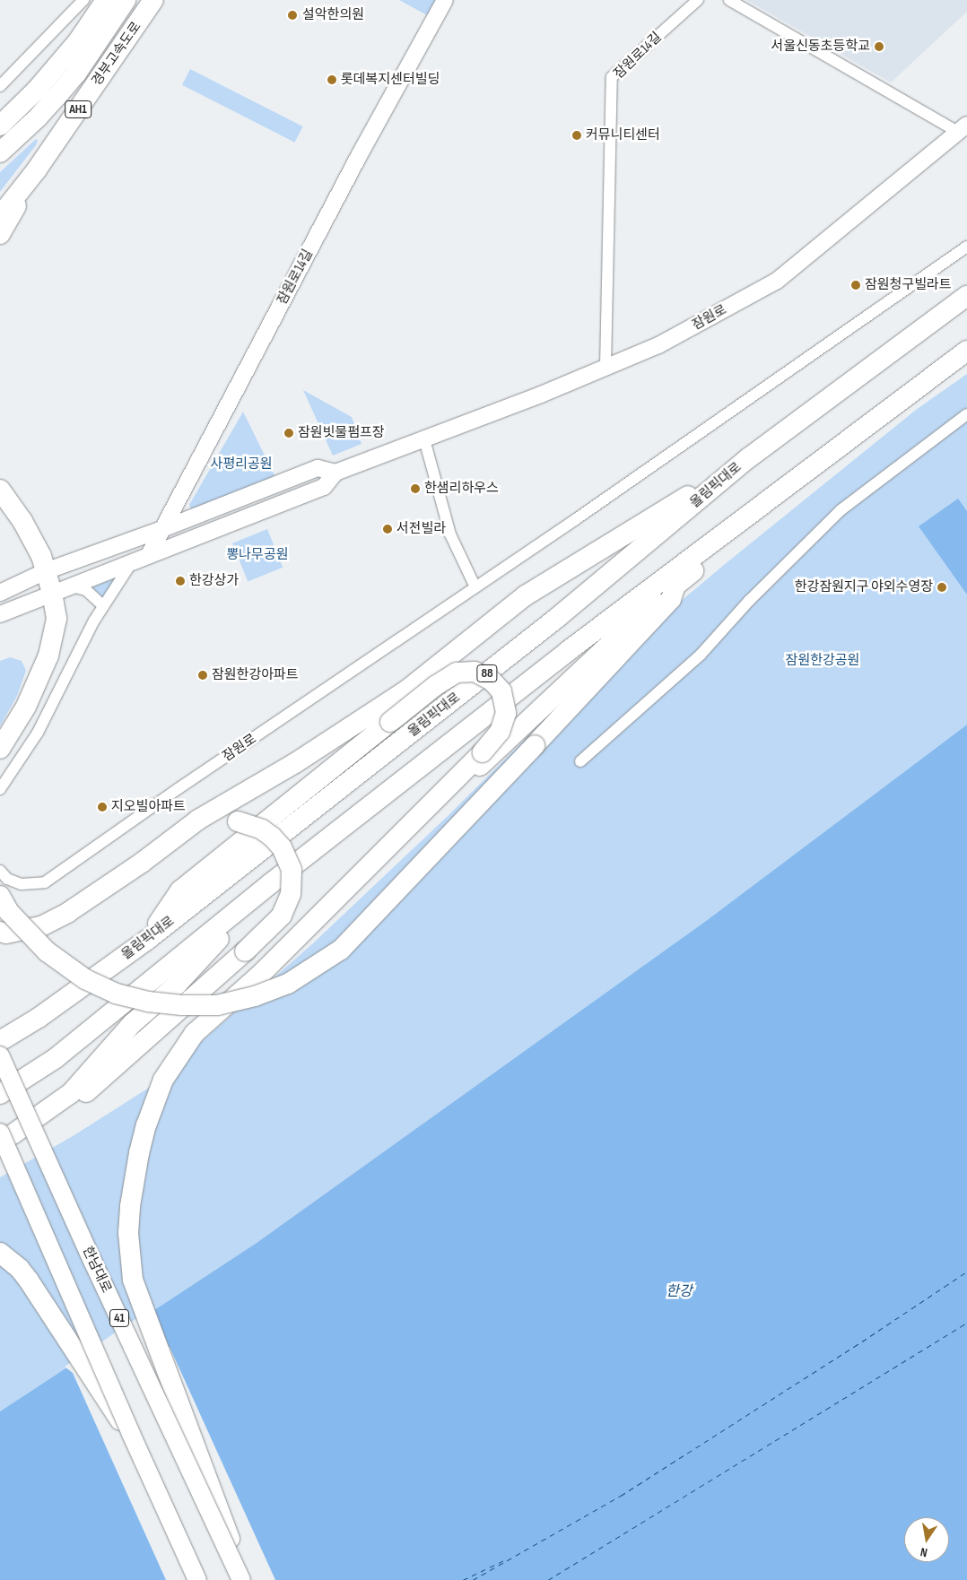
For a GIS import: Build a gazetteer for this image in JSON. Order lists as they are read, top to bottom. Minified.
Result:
{"streets":{"highway":["경부고속도로","AH1","올림픽대로","88"],"main road":["잠원로14길","잠원로","한남대로","41"]},"crossings":[["잠원로14길","잠원로"]],"water":["한강"],"parks":["사평리공원","뽕나무공원","잠원한강공원"],"places":["설악한의원","서울신동초등학교","롯데복지센터빌딩","커뮤니티센터","잠원청구빌라트","잠원빗물펌프장","한샘리하우스","서전빌라","한강상가","한강잠원지구 야외수영장","잠원한강아파트","지오빌아파트"],"north":"bottom"}
